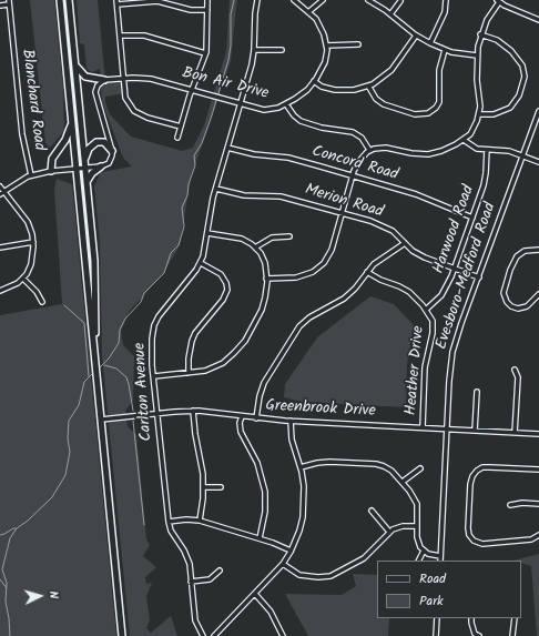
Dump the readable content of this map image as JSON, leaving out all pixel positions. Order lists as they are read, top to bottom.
{
  "streets": {
    "street": [
      "Bon Air Drive",
      "Blanchard Road",
      "Concord Road",
      "Merion Road",
      "Harwood Road",
      "Evesboro-Medford Road",
      "Heather Drive",
      "Carlton Avenue",
      "Greenbrook Drive"
    ]
  },
  "crossings": [
    ["Bon Air Drive", "Carlton Avenue"],
    ["Concord Road", "Harwood Road"],
    ["Concord Road", "Carlton Avenue"],
    ["Merion Road", "Harwood Road"],
    ["Merion Road", "Evesboro-Medford Road"],
    ["Merion Road", "Carlton Avenue"],
    ["Harwood Road", "Heather Drive"],
    ["Evesboro-Medford Road", "Greenbrook Drive"],
    ["Heather Drive", "Greenbrook Drive"],
    ["Carlton Avenue", "Greenbrook Drive"]
  ],
  "legend": ["Road", "Park"],
  "north": "right"
}
